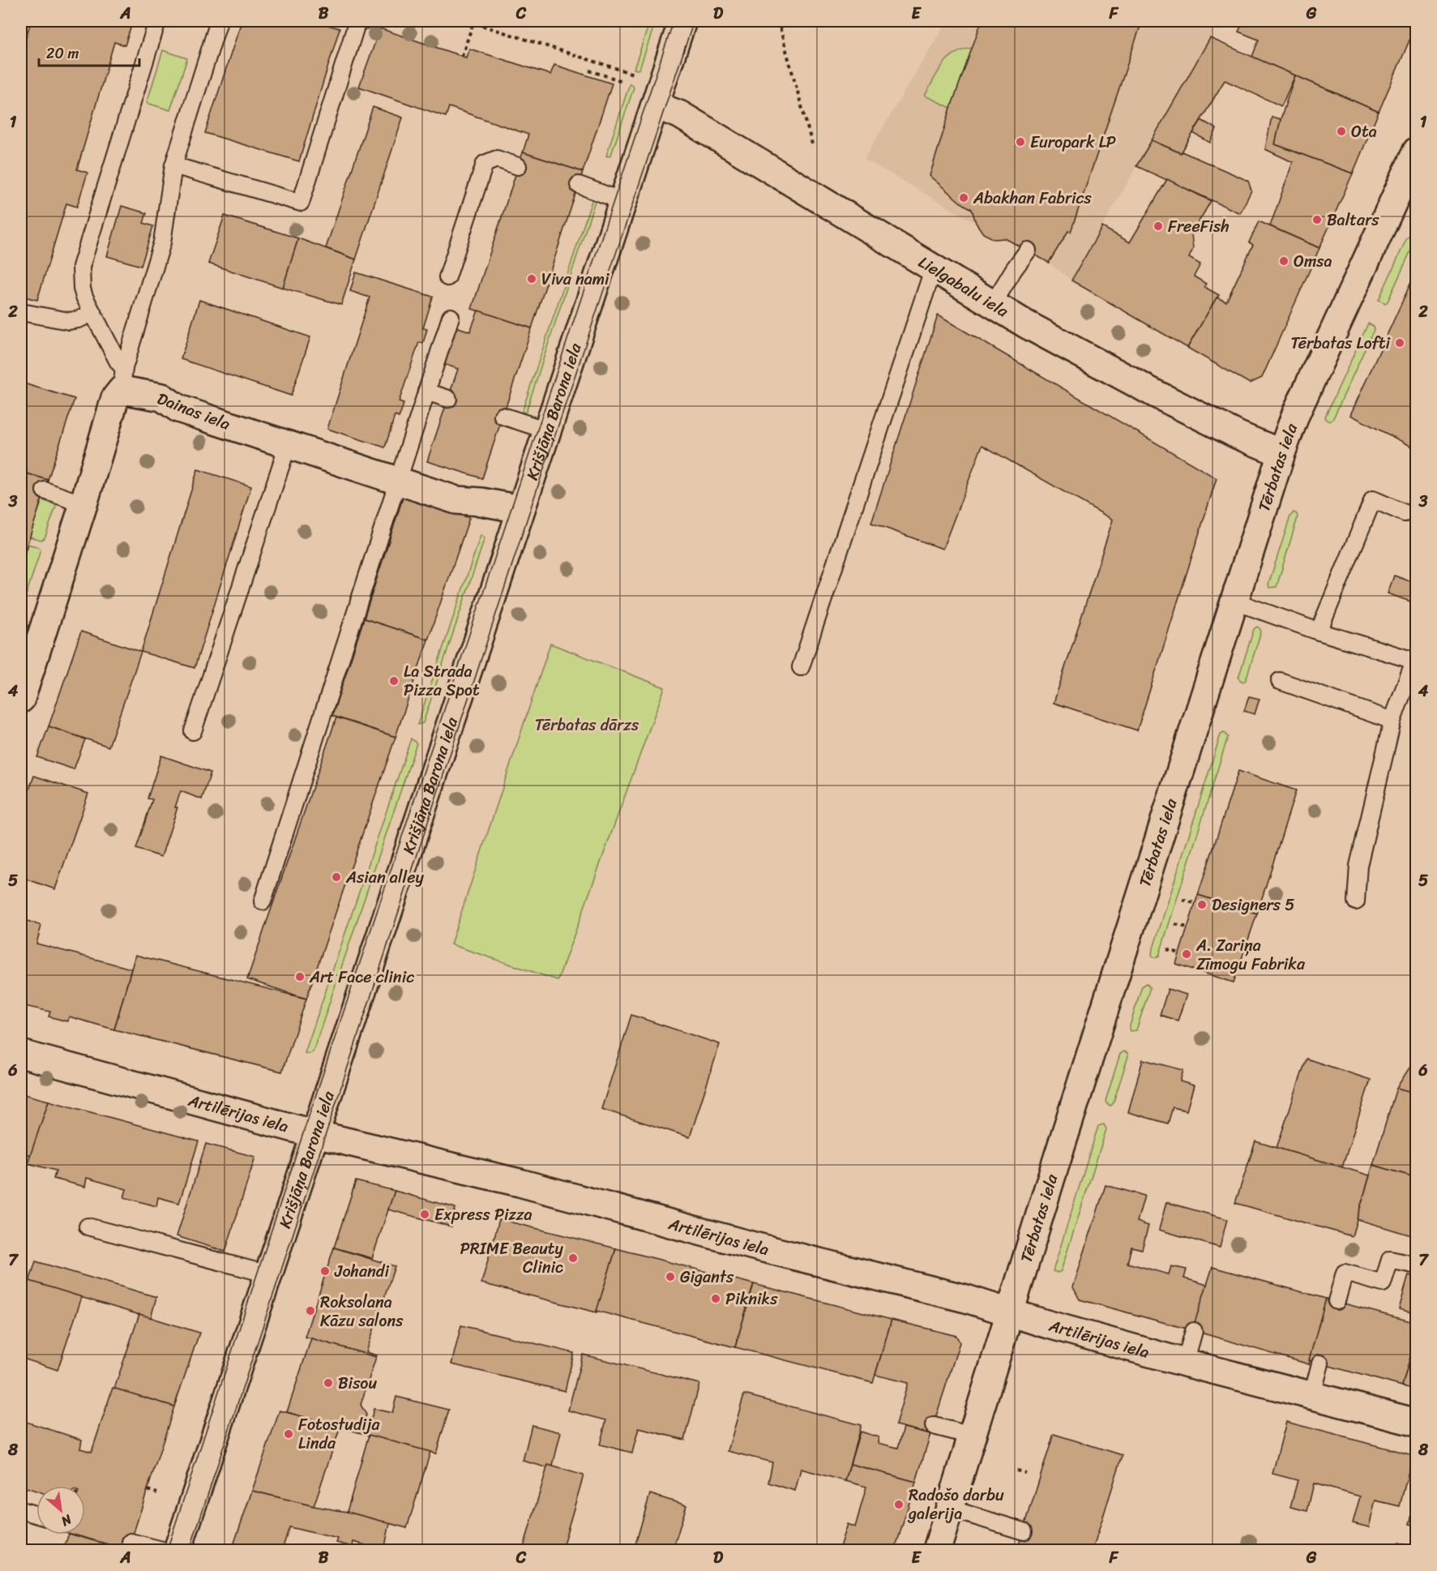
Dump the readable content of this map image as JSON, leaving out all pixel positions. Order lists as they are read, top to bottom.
{
  "streets": {
    "street": [
      "Lielgabalu iela",
      "Dainas iela",
      "Krišjāņa Barona iela",
      "Tērbatas iela",
      "Artilērijas iela"
    ]
  },
  "crossings": [
    ["Lielgabalu iela", "Krišjāņa Barona iela"],
    ["Lielgabalu iela", "Tērbatas iela"],
    ["Dainas iela", "Krišjāņa Barona iela"],
    ["Krišjāņa Barona iela", "Artilērijas iela"],
    ["Tērbatas iela", "Artilērijas iela"]
  ],
  "parks": ["Tērbatas dārzs"],
  "places": [
    "Ota",
    "Europark LP",
    "Abakhan Fabrics",
    "Baltars",
    "FreeFish",
    "Omsa",
    "Viva nami",
    "Tērbatas Lofti",
    "La Strada Pizza Spot",
    "Asian alley",
    "Designers 5",
    "A. Zariņa Zīmogu Fabrika",
    "Art Face clinic",
    "Express Pizza",
    "PRIME Beauty Clinic",
    "Johandi",
    "Gigants",
    "Pikniks",
    "Roksolana Kāzu salons",
    "Bisou",
    "Fotostudija Linda",
    "Radošo darbu galerija"
  ],
  "scale_bar": "20 m",
  "north": "bottom right",
  "grid": {
    "columns": [
      "A",
      "B",
      "C",
      "D",
      "E",
      "F",
      "G"
    ],
    "rows": [
      "1",
      "2",
      "3",
      "4",
      "5",
      "6",
      "7",
      "8"
    ]
  }
}
